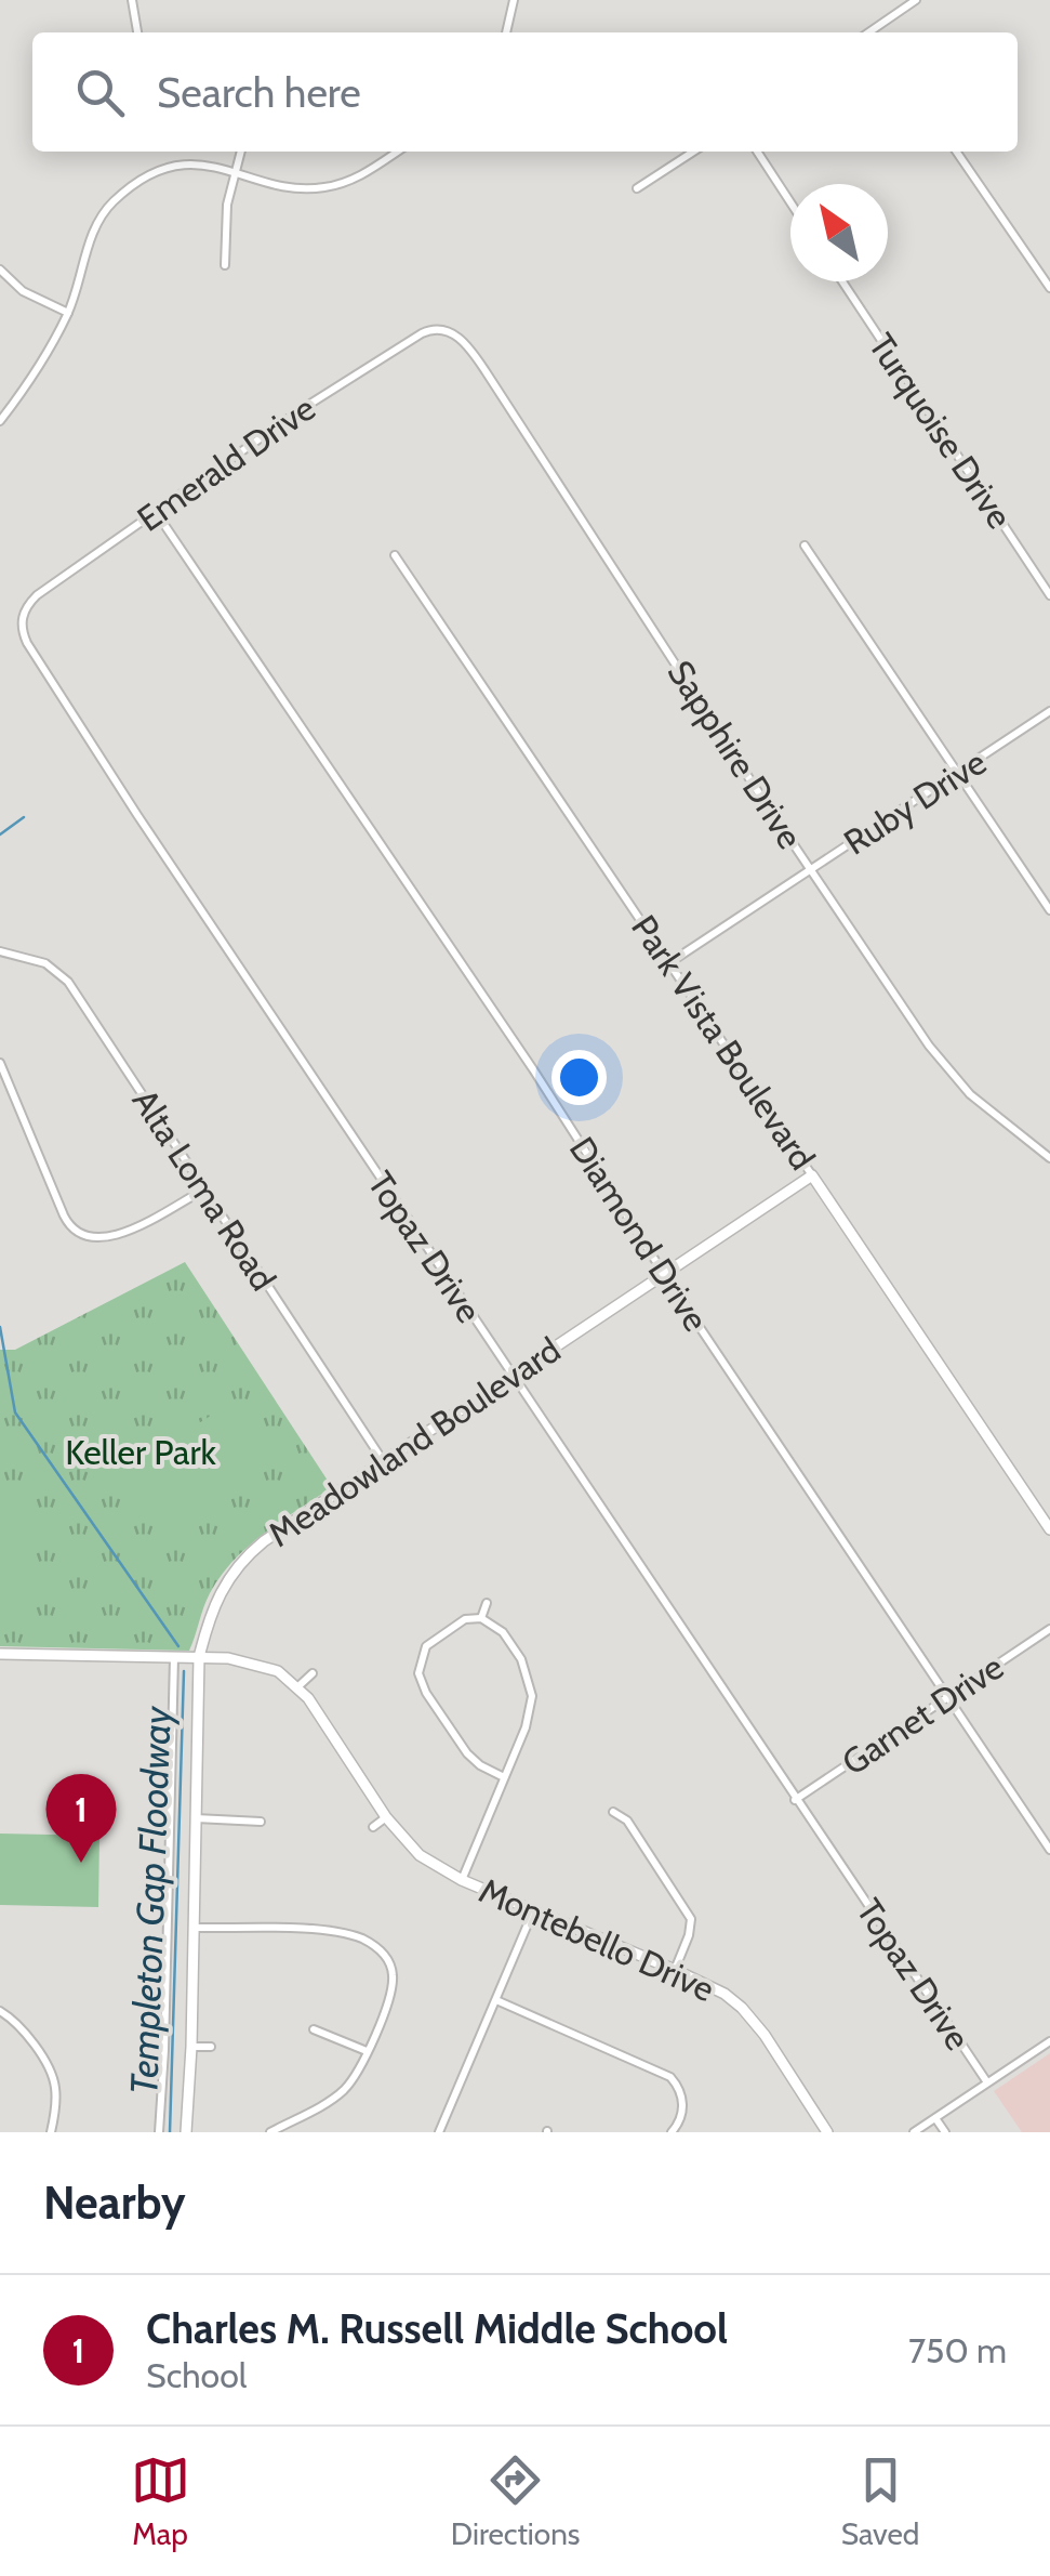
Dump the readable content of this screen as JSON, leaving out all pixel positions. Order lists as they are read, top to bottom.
{
  "streets": {
    "street": [
      "Turquoise Drive",
      "Emerald Drive",
      "Sapphire Drive",
      "Ruby Drive",
      "Park Vista Boulevard",
      "Alta Loma Road",
      "Diamond Drive",
      "Topaz Drive",
      "Meadowland Boulevard",
      "Garnet Drive",
      "Montebello Drive"
    ]
  },
  "crossings": [
    ["Emerald Drive", "Sapphire Drive"],
    ["Emerald Drive", "Diamond Drive"],
    ["Emerald Drive", "Topaz Drive"],
    ["Sapphire Drive", "Ruby Drive"],
    ["Ruby Drive", "Park Vista Boulevard"],
    ["Park Vista Boulevard", "Meadowland Boulevard"],
    ["Alta Loma Road", "Meadowland Boulevard"],
    ["Diamond Drive", "Meadowland Boulevard"],
    ["Diamond Drive", "Garnet Drive"],
    ["Topaz Drive", "Meadowland Boulevard"],
    ["Topaz Drive", "Garnet Drive"],
    ["Meadowland Boulevard", "Montebello Drive"]
  ],
  "water": ["Templeton Gap Floodway"],
  "parks": ["Keller Park"],
  "north": "top left",
  "page": {
    "search": "Search here",
    "pins": "1",
    "heading": "Nearby",
    "list": [
      {
        "mark": "1",
        "name": "Charles M. Russell Middle School",
        "note": "School",
        "value": "750 m"
      }
    ],
    "nav": ["Map", "Directions", "Saved"]
  }
}
